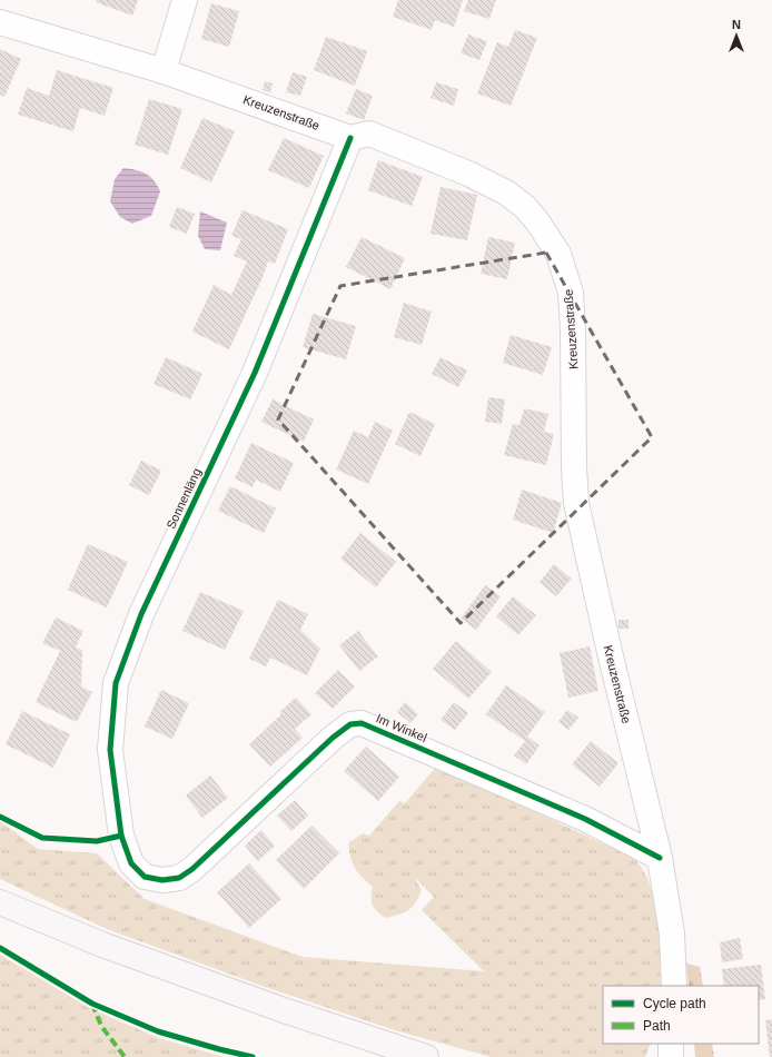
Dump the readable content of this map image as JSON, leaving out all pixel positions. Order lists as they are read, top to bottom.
{
  "streets": {
    "street": ["Kreuzenstraße", "Sonnenläng", "Im Winkel"]
  },
  "crossings": [
    ["Kreuzenstraße", "Sonnenläng"],
    ["Kreuzenstraße", "Im Winkel"],
    ["Sonnenläng", "Im Winkel"]
  ],
  "legend": ["Cycle path", "Path"],
  "north": "top"
}
